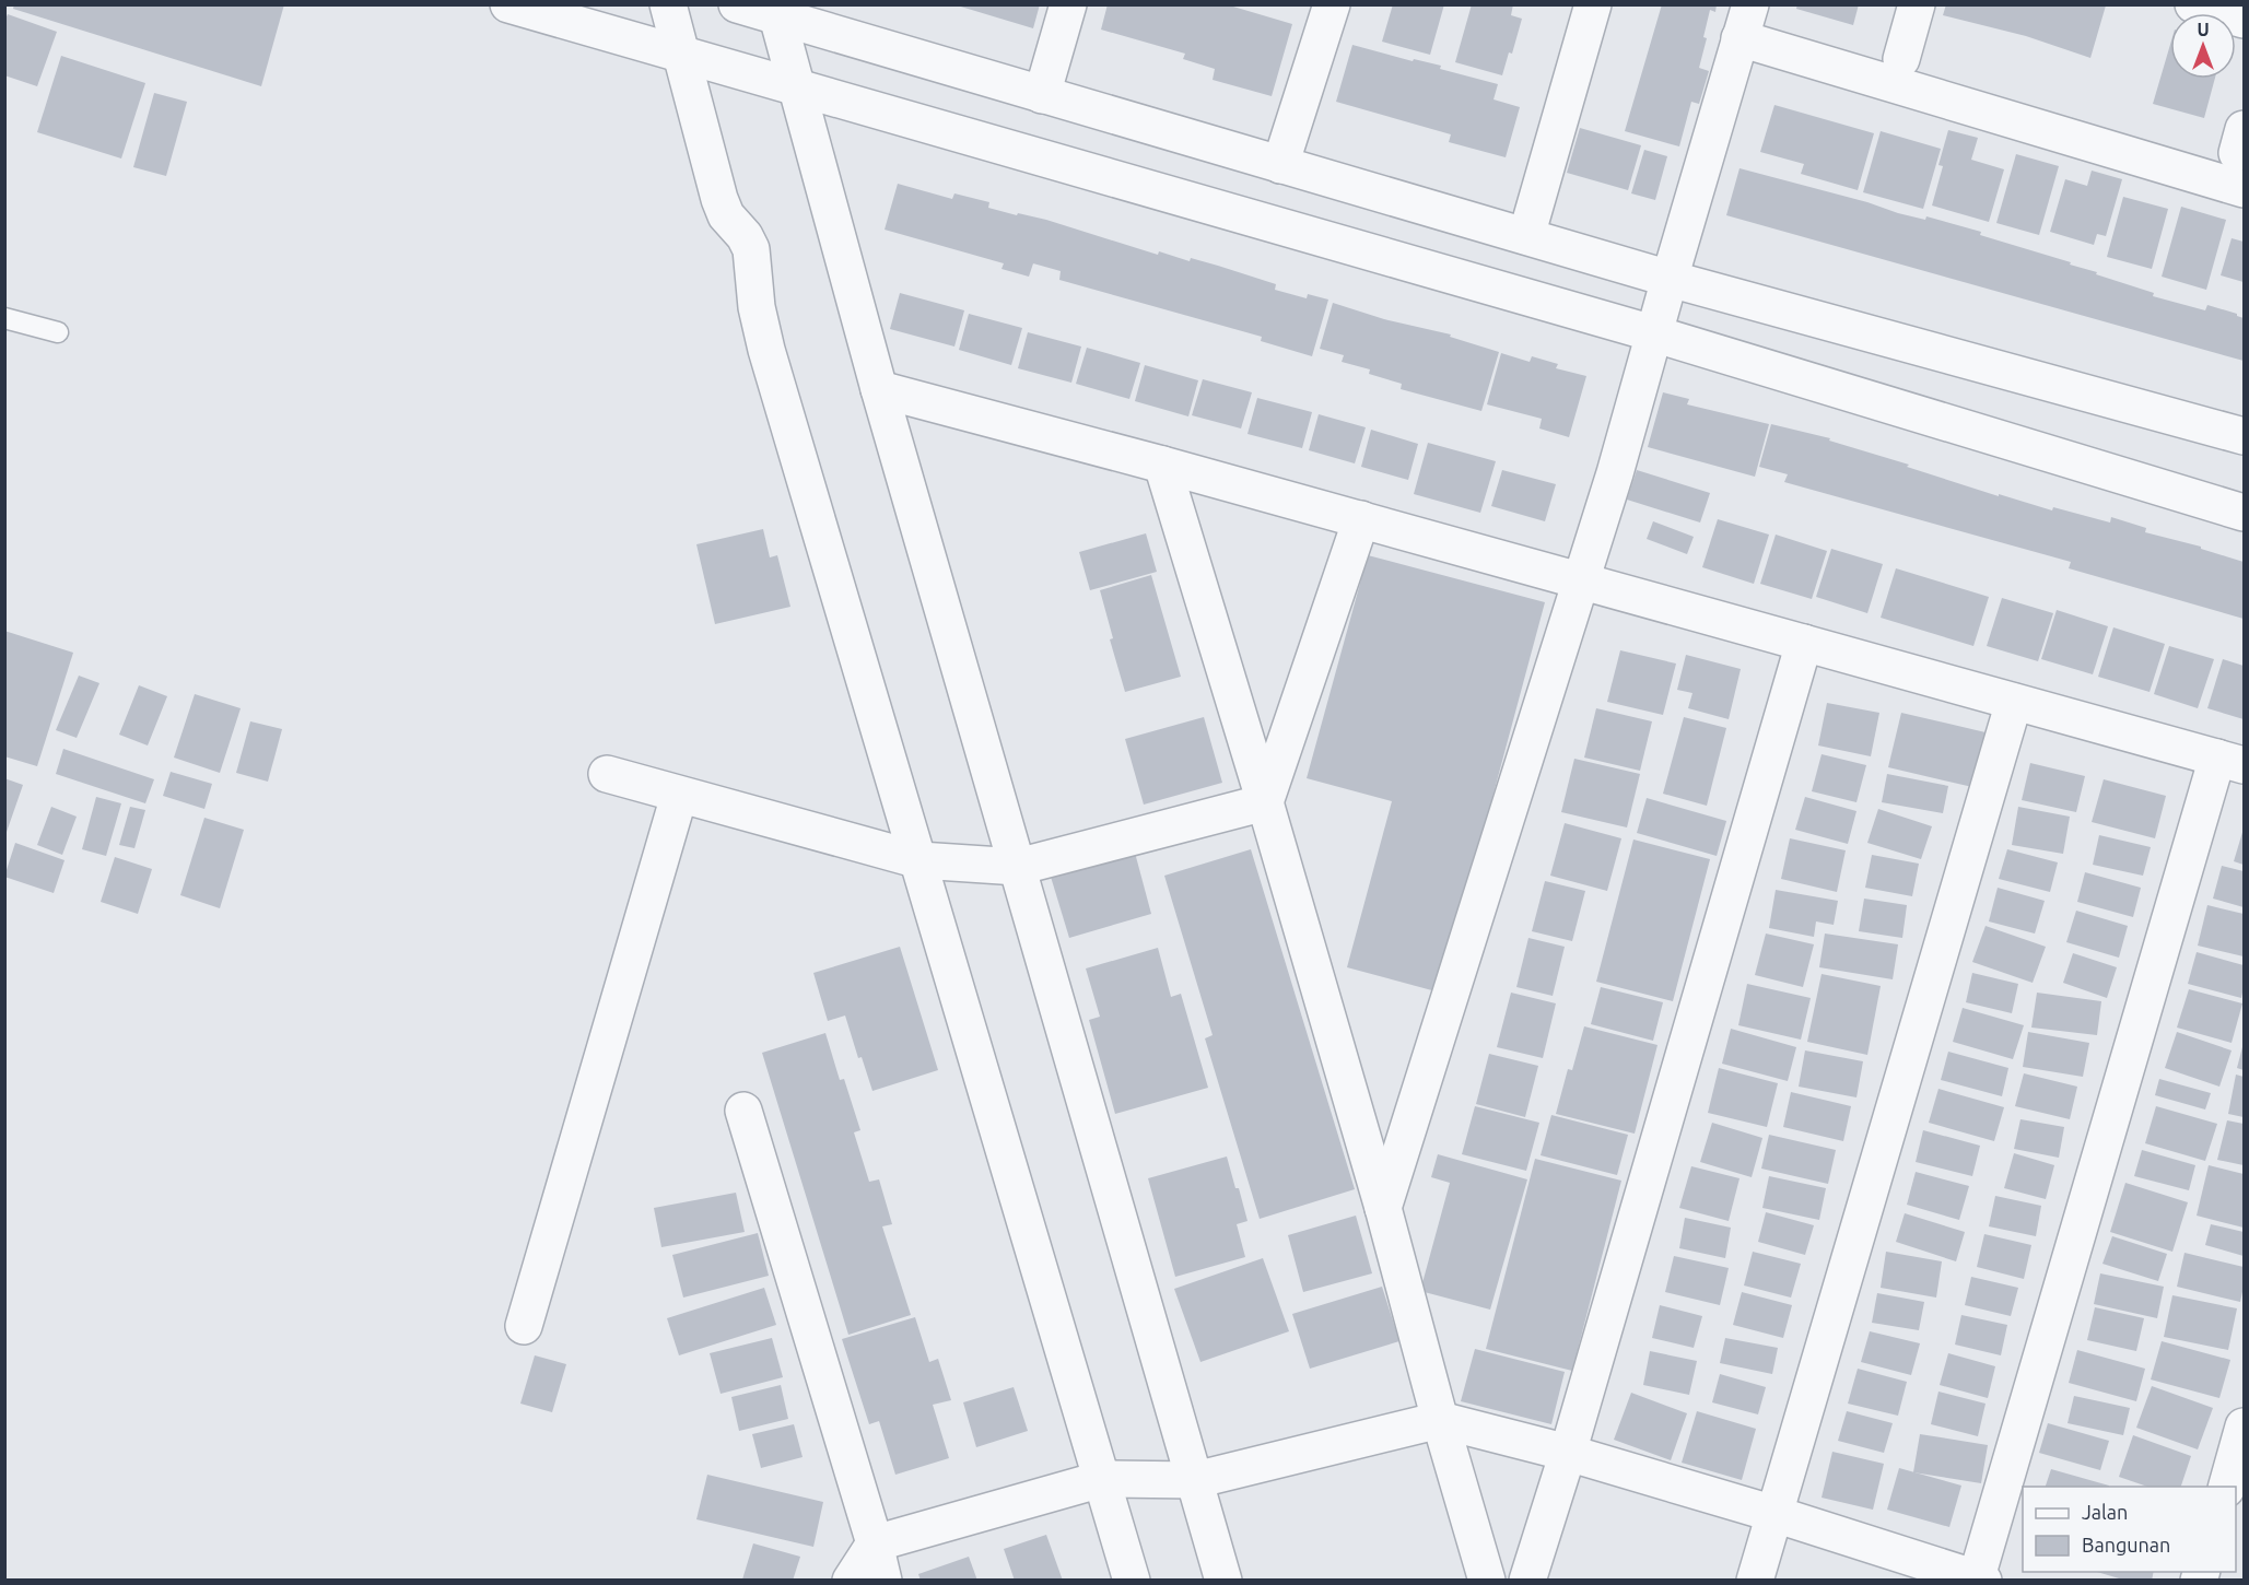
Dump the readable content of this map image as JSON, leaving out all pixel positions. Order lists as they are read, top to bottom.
{
  "legend": ["Jalan", "Bangunan"],
  "north": "top"
}
